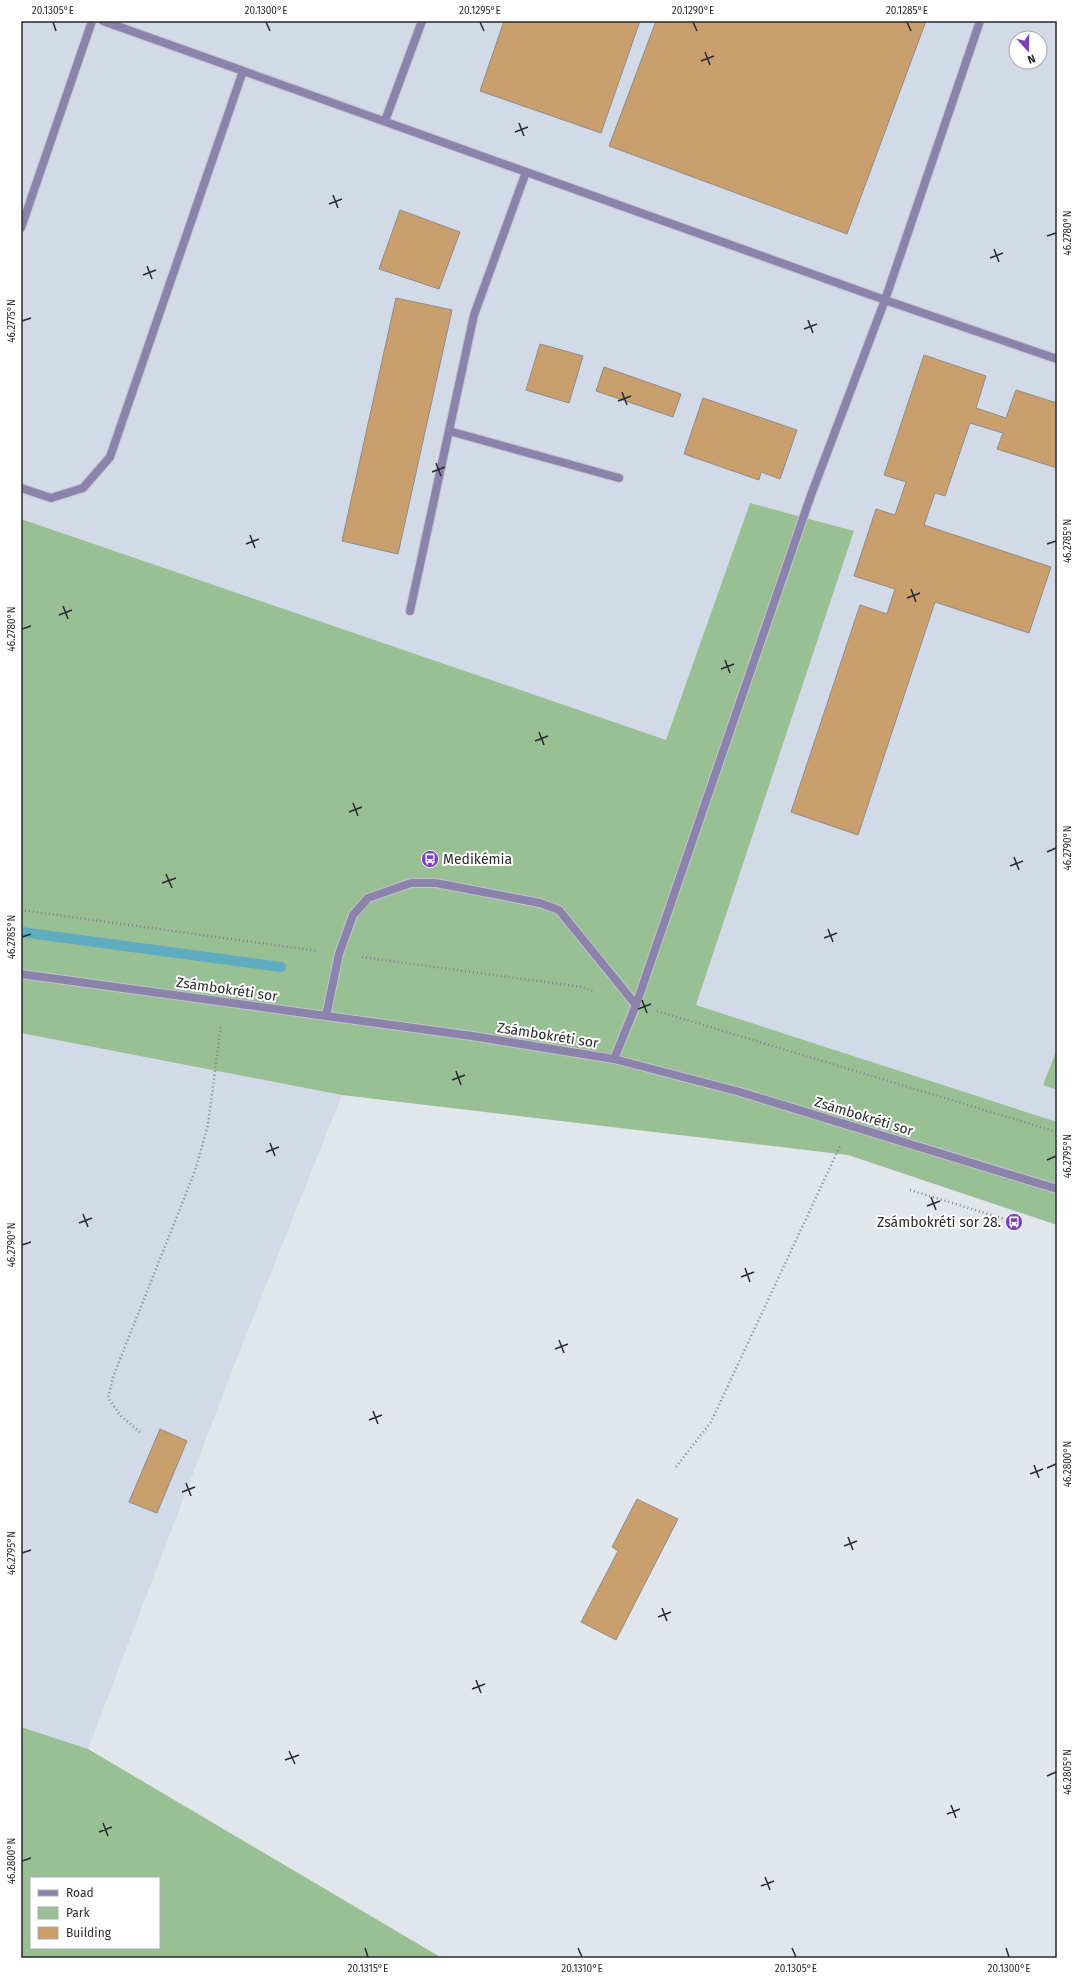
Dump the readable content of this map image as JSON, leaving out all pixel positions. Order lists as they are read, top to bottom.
{
  "streets": {
    "street": ["Zsámbokréti sor"]
  },
  "places": {
    "bus stop": ["Medikémia", "Zsámbokréti sor 28."]
  },
  "legend": ["Road", "Park", "Building"],
  "north": "bottom",
  "coordinates": [
    "20.1305°E",
    "20.1300°E",
    "20.1295°E",
    "20.1290°E",
    "20.1285°E",
    "46.2780°N",
    "46.2775°N",
    "46.2785°N",
    "46.2790°N",
    "46.2795°N",
    "46.2800°N",
    "46.2805°N",
    "20.1315°E",
    "20.1310°E"
  ]
}
